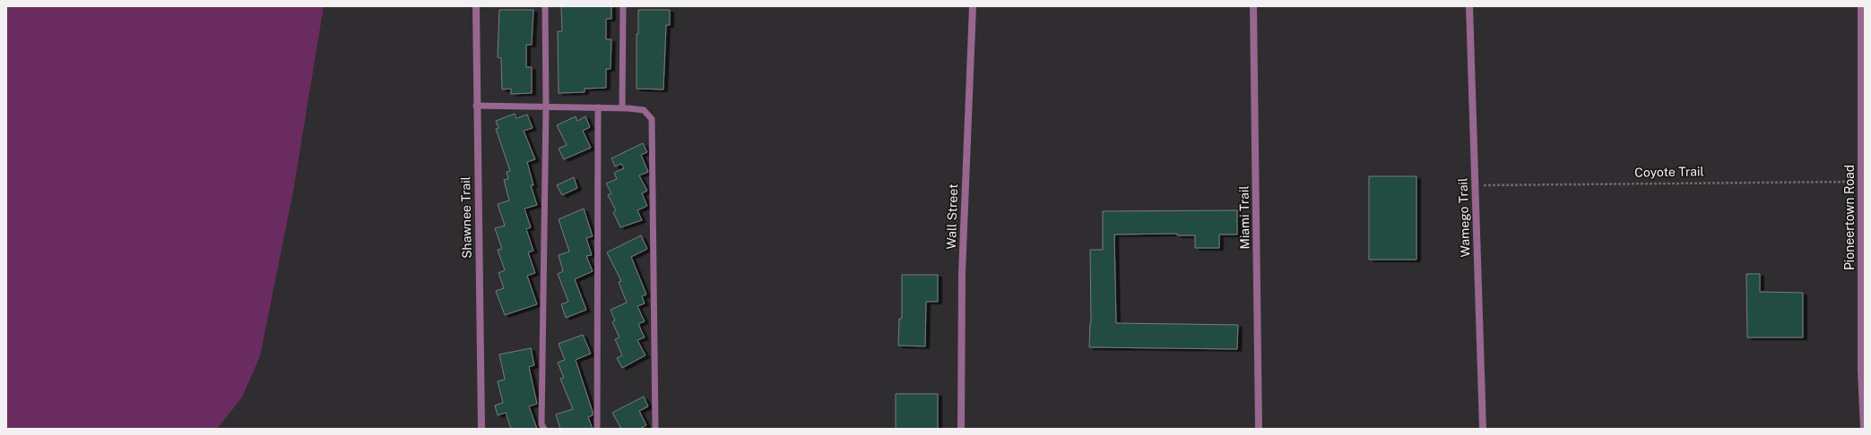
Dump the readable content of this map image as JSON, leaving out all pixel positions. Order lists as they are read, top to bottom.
{
  "streets": {
    "street": [
      "Wall Street",
      "Shawnee Trail",
      "Miami Trail",
      "Wamego Trail",
      "Pioneertown Road"
    ],
    "path": ["Coyote Trail"]
  },
  "crossings": [
    ["Coyote Trail", "Wamego Trail"],
    ["Coyote Trail", "Pioneertown Road"]
  ]
}
